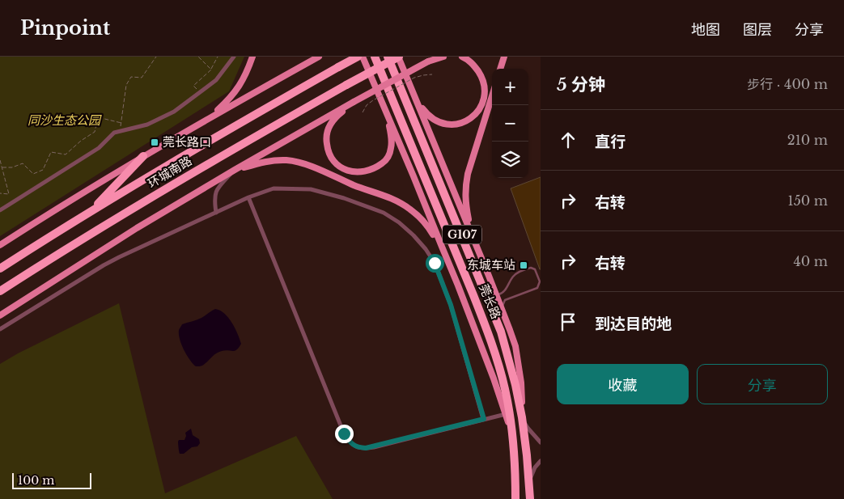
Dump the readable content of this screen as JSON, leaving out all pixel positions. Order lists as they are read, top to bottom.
{
  "streets": {
    "highway": ["环城南路", "G107", "莞长路"]
  },
  "parks": ["同沙生态公园"],
  "places": {
    "transit": ["莞长路口", "东城车站"]
  },
  "scale_bar": "100 m",
  "page": {
    "header": "Pinpoint",
    "nav": ["地图", "图层", "分享"],
    "heading": ["5 分钟", "步行 · 400 m"],
    "map_buttons": ["+", "−"],
    "list": [
      ["直行", "210 m"],
      ["右转", "150 m"],
      ["右转", "40 m"],
      "到达目的地"
    ],
    "buttons": ["收藏", "分享"],
    "scale": "100 m"
  }
}
